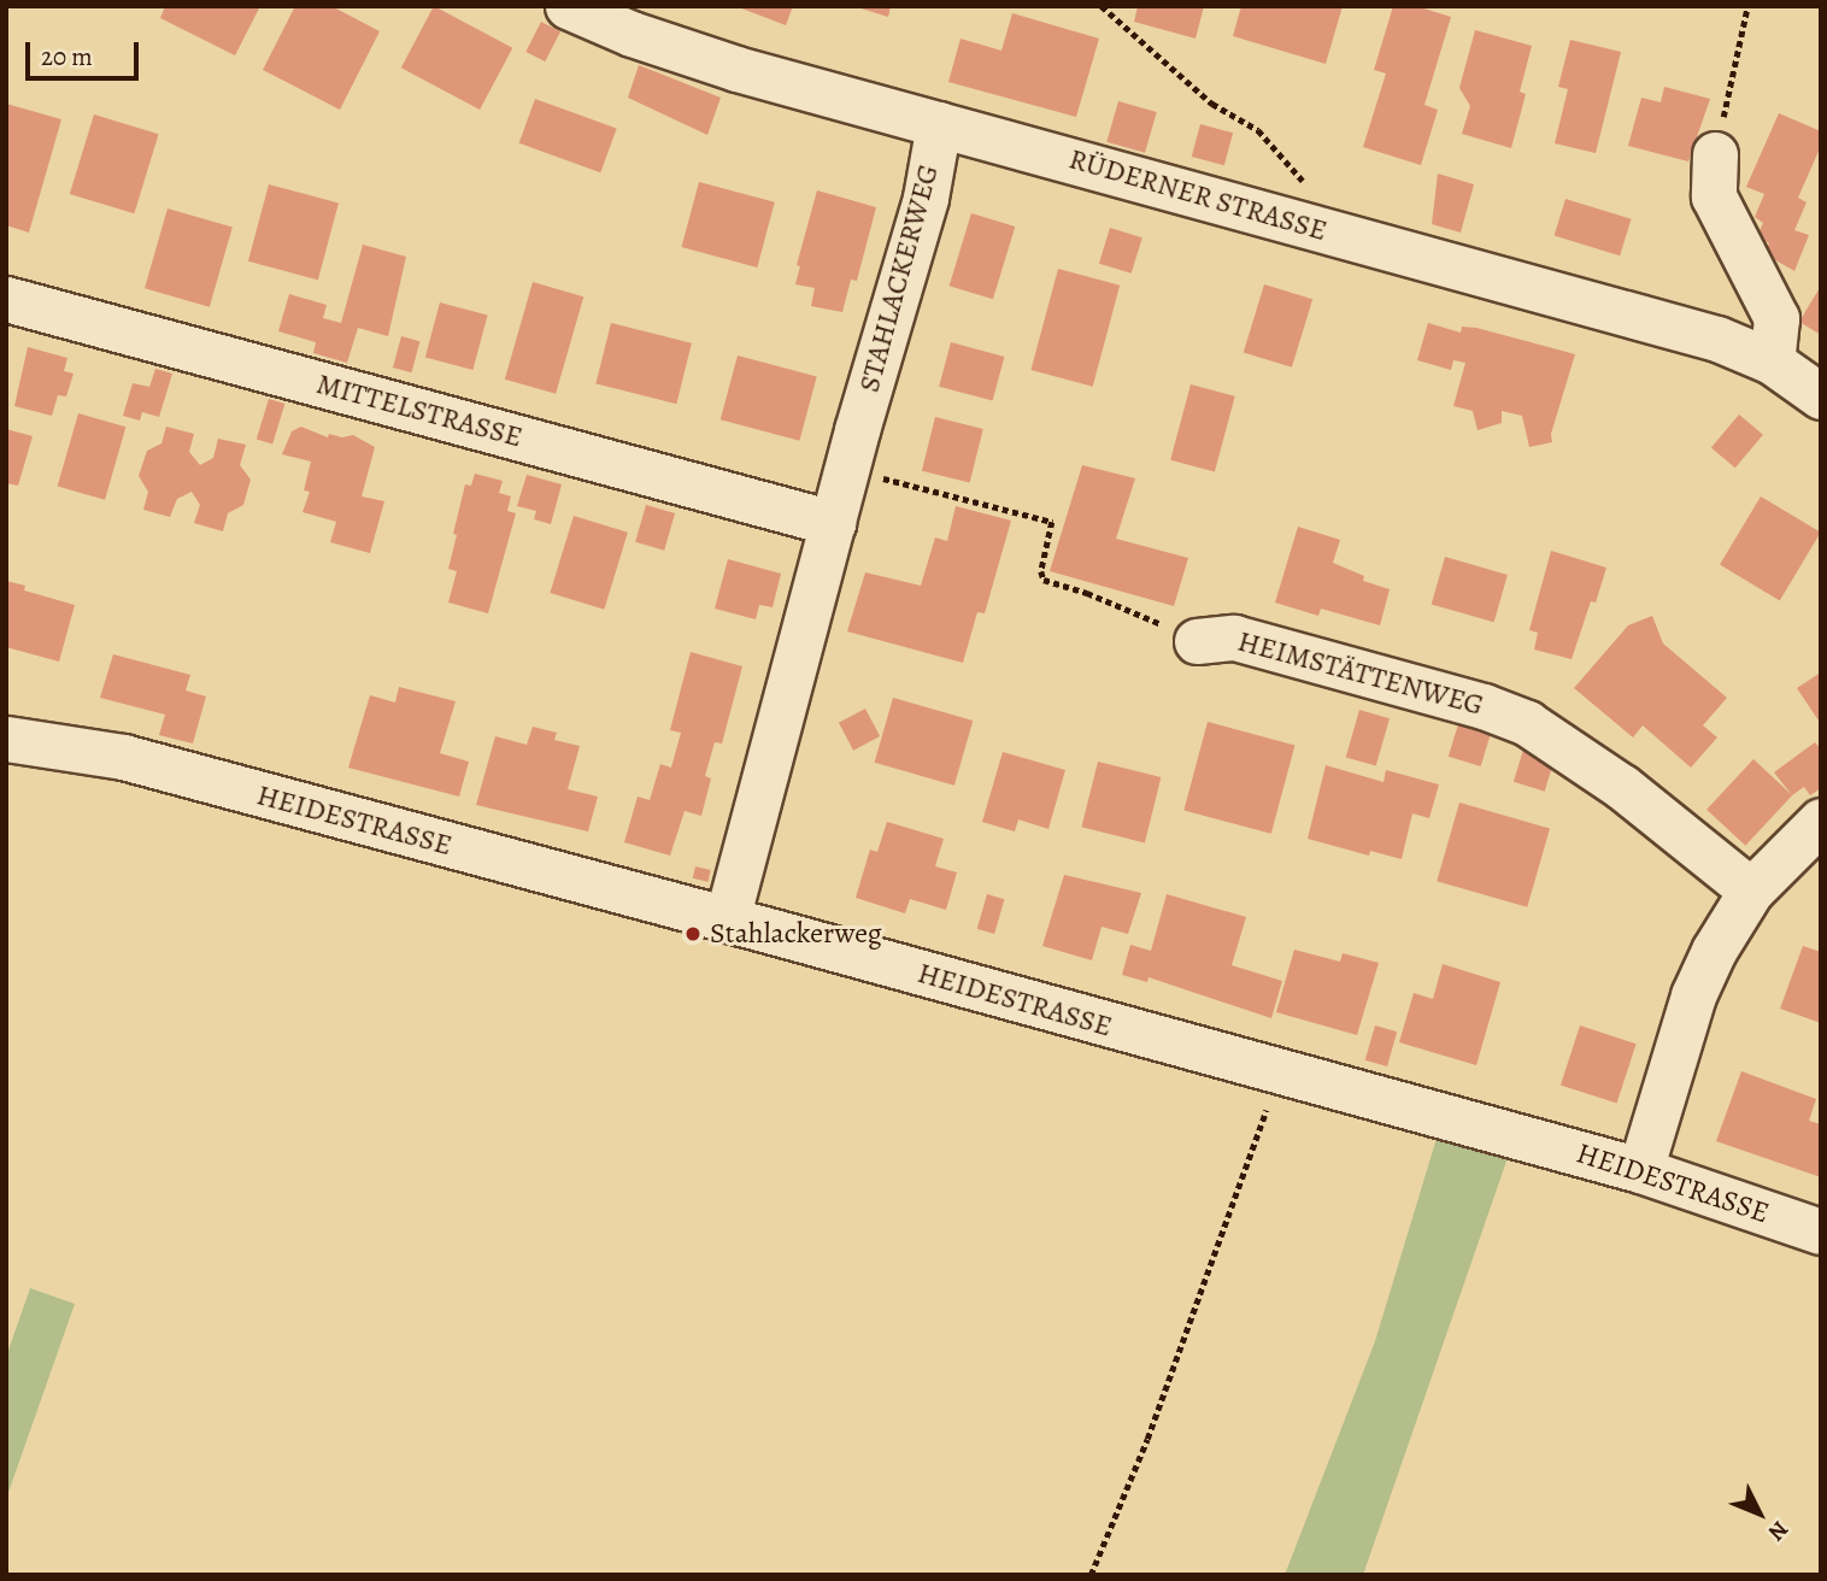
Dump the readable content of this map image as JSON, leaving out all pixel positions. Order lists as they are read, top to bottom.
{
  "streets": {
    "street": [
      "RÜDERNER STRASSE",
      "STAHLACKERWEG",
      "MITTELSTRASSE",
      "HEIMSTÄTTENWEG",
      "HEIDESTRASSE"
    ]
  },
  "crossings": [
    ["RÜDERNER STRASSE", "STAHLACKERWEG"],
    ["STAHLACKERWEG", "MITTELSTRASSE"],
    ["STAHLACKERWEG", "HEIMSTÄTTENWEG"],
    ["STAHLACKERWEG", "HEIDESTRASSE"]
  ],
  "places": ["Stahlackerweg"],
  "scale_bar": "20 m",
  "north": "bottom right"
}
